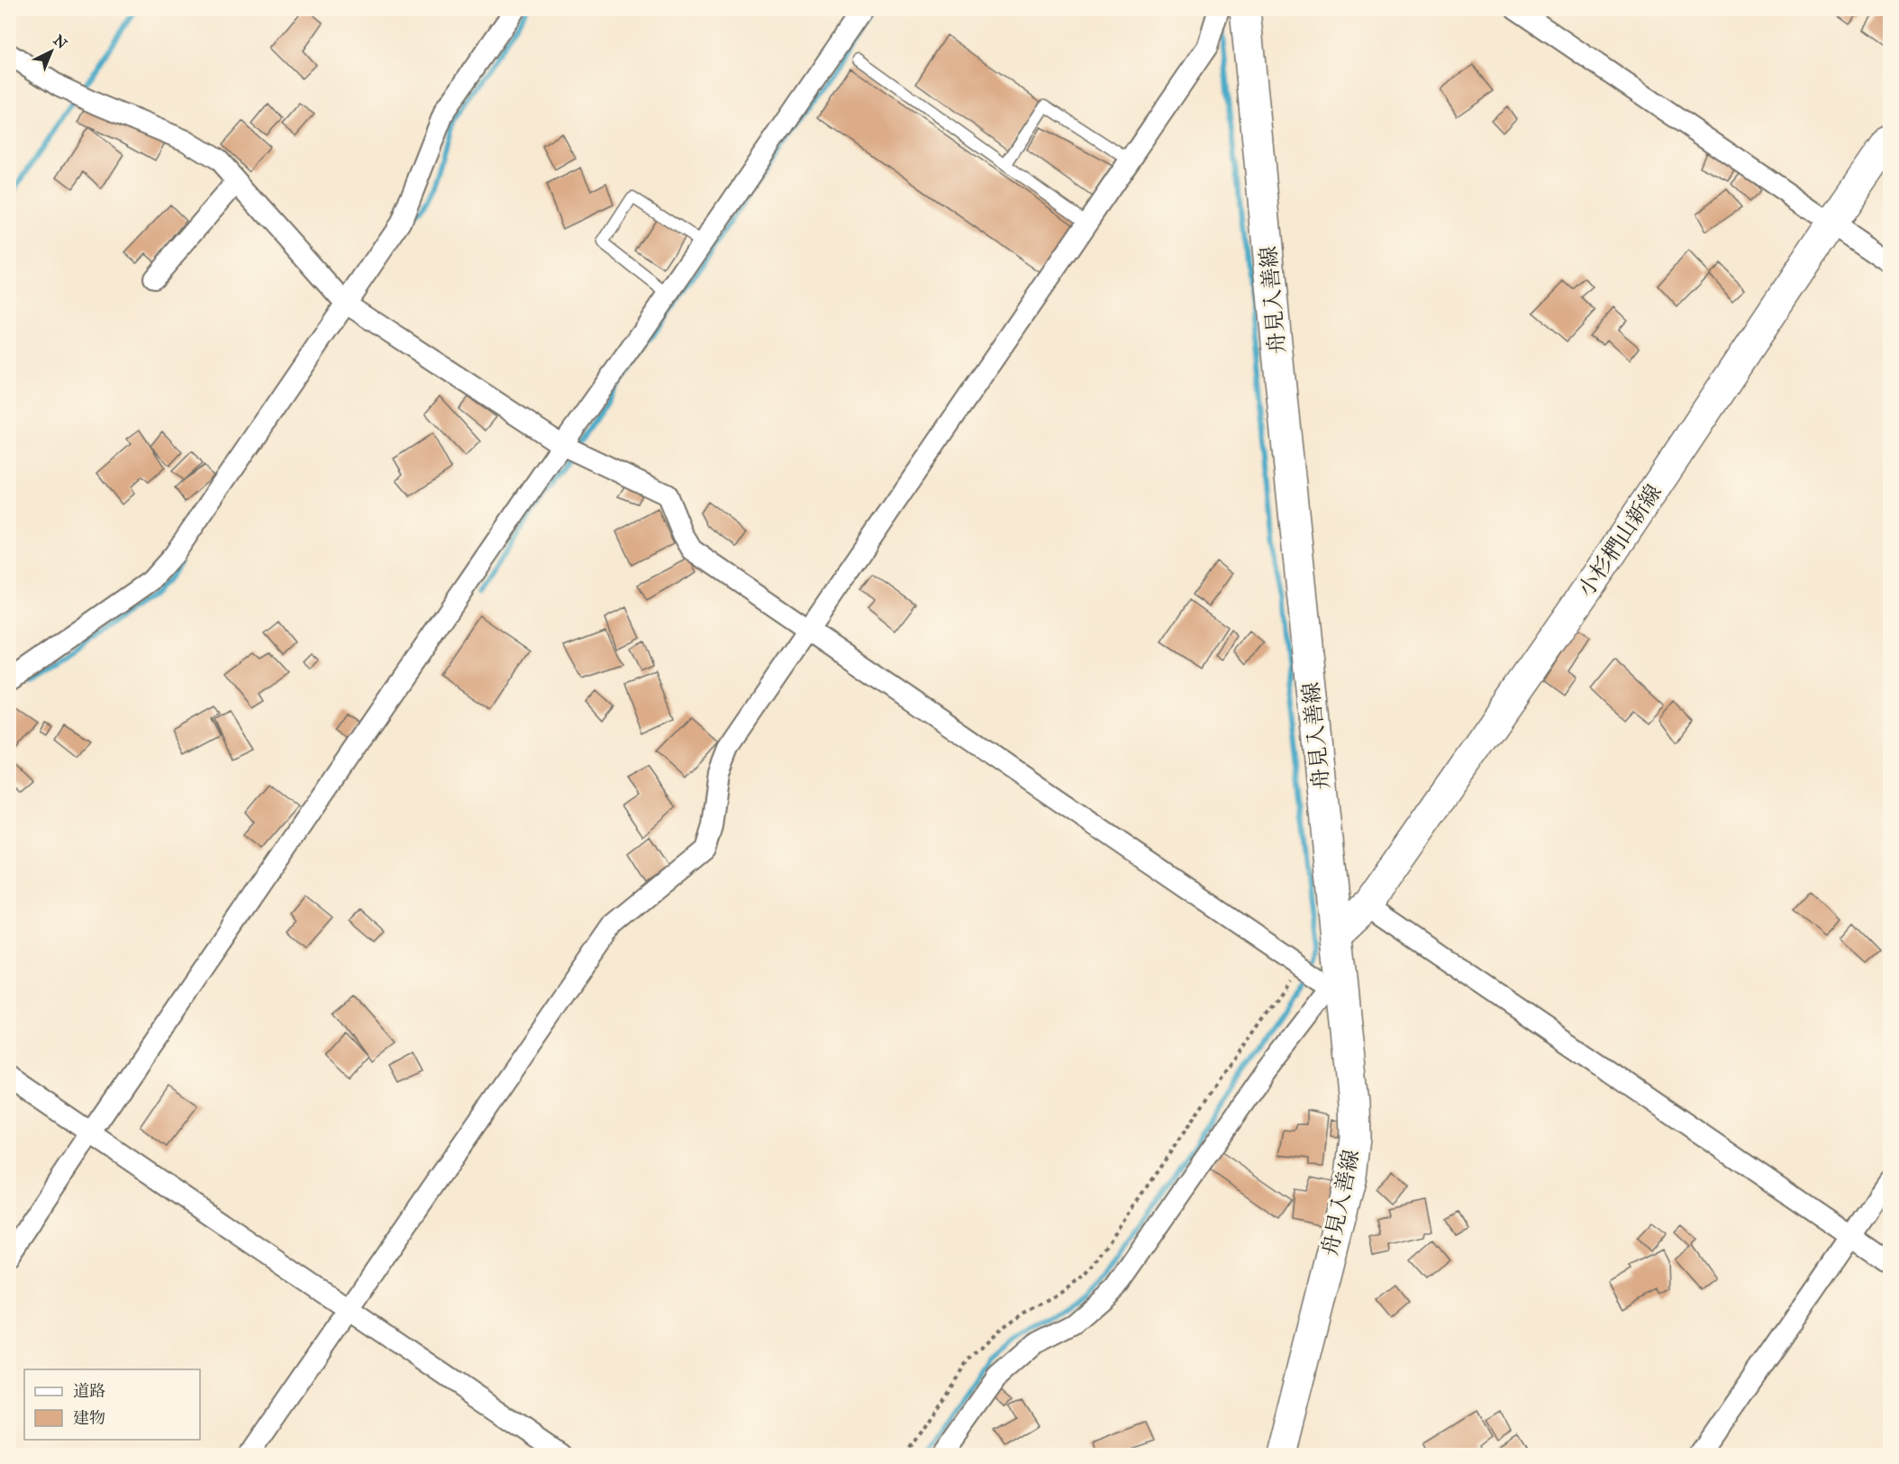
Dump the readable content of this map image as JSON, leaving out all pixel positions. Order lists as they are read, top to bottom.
{
  "streets": {
    "main road": ["舟見入善線", "小杉椚山新線"]
  },
  "crossings": [
    ["舟見入善線", "小杉椚山新線"]
  ],
  "legend": ["道路", "建物"],
  "north": "top right"
}
